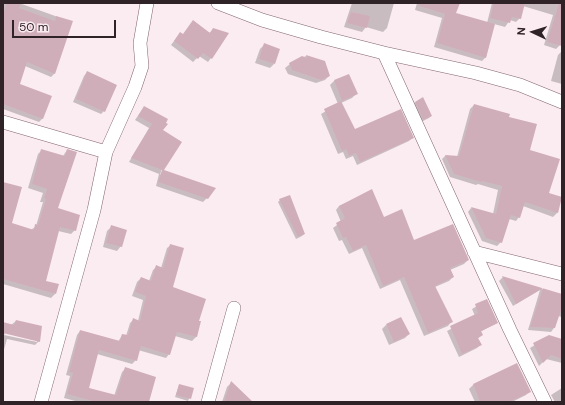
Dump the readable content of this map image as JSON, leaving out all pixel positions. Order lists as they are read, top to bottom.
{
  "scale_bar": "50 m",
  "north": "left"
}
